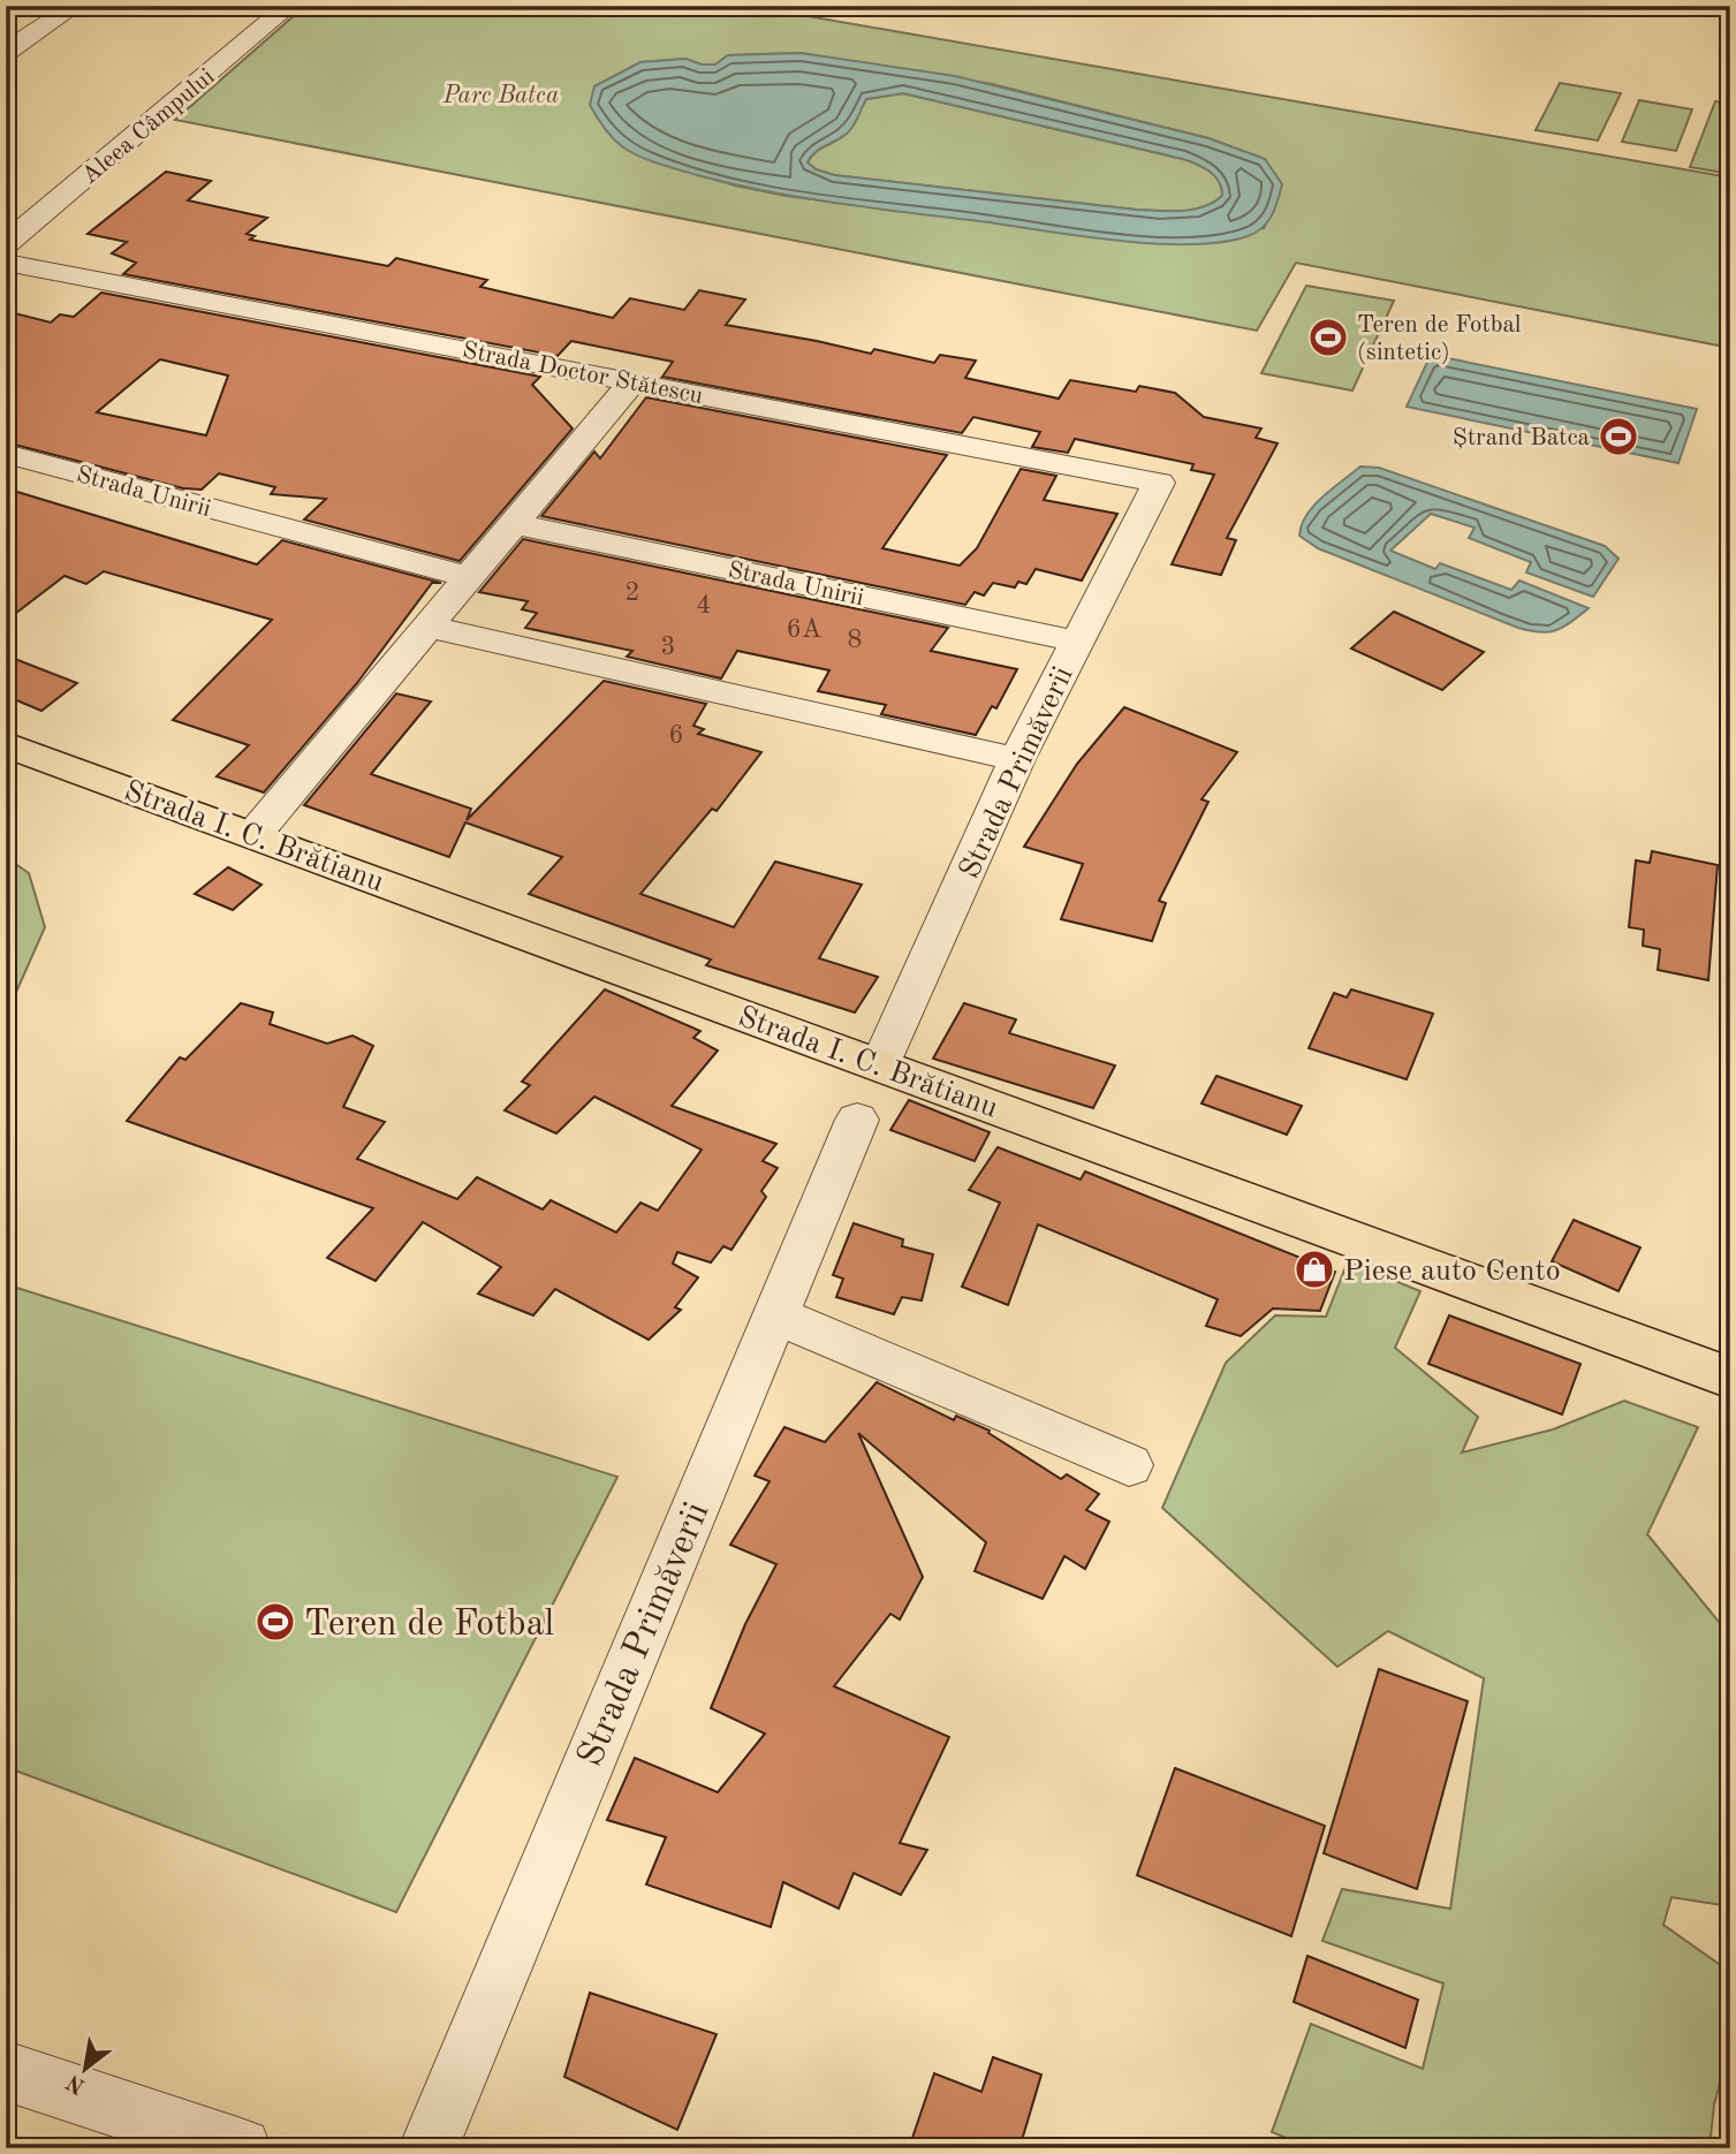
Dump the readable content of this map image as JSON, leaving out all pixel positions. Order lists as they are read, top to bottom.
{
  "streets": {
    "main road": ["Strada I. C. Brătianu"],
    "street": [
      "Aleea Câmpului",
      "Strada Doctor Stătescu",
      "Strada Unirii",
      "Strada Primăverii"
    ]
  },
  "crossings": [
    ["Strada Doctor Stătescu", "Strada Primăverii"],
    ["Strada Unirii", "Strada Primăverii"],
    ["Strada Primăverii", "Strada I. C. Brătianu"]
  ],
  "parks": ["Parc Batca"],
  "places": {
    "sports": ["Teren de Fotbal (sintetic)", "Ștrand Batca", "Teren de Fotbal"],
    "shop": ["Piese auto Cento"]
  },
  "house_numbers": [
    "2",
    "4",
    "6A",
    "8",
    "3",
    "6"
  ],
  "north": "bottom left"
}
